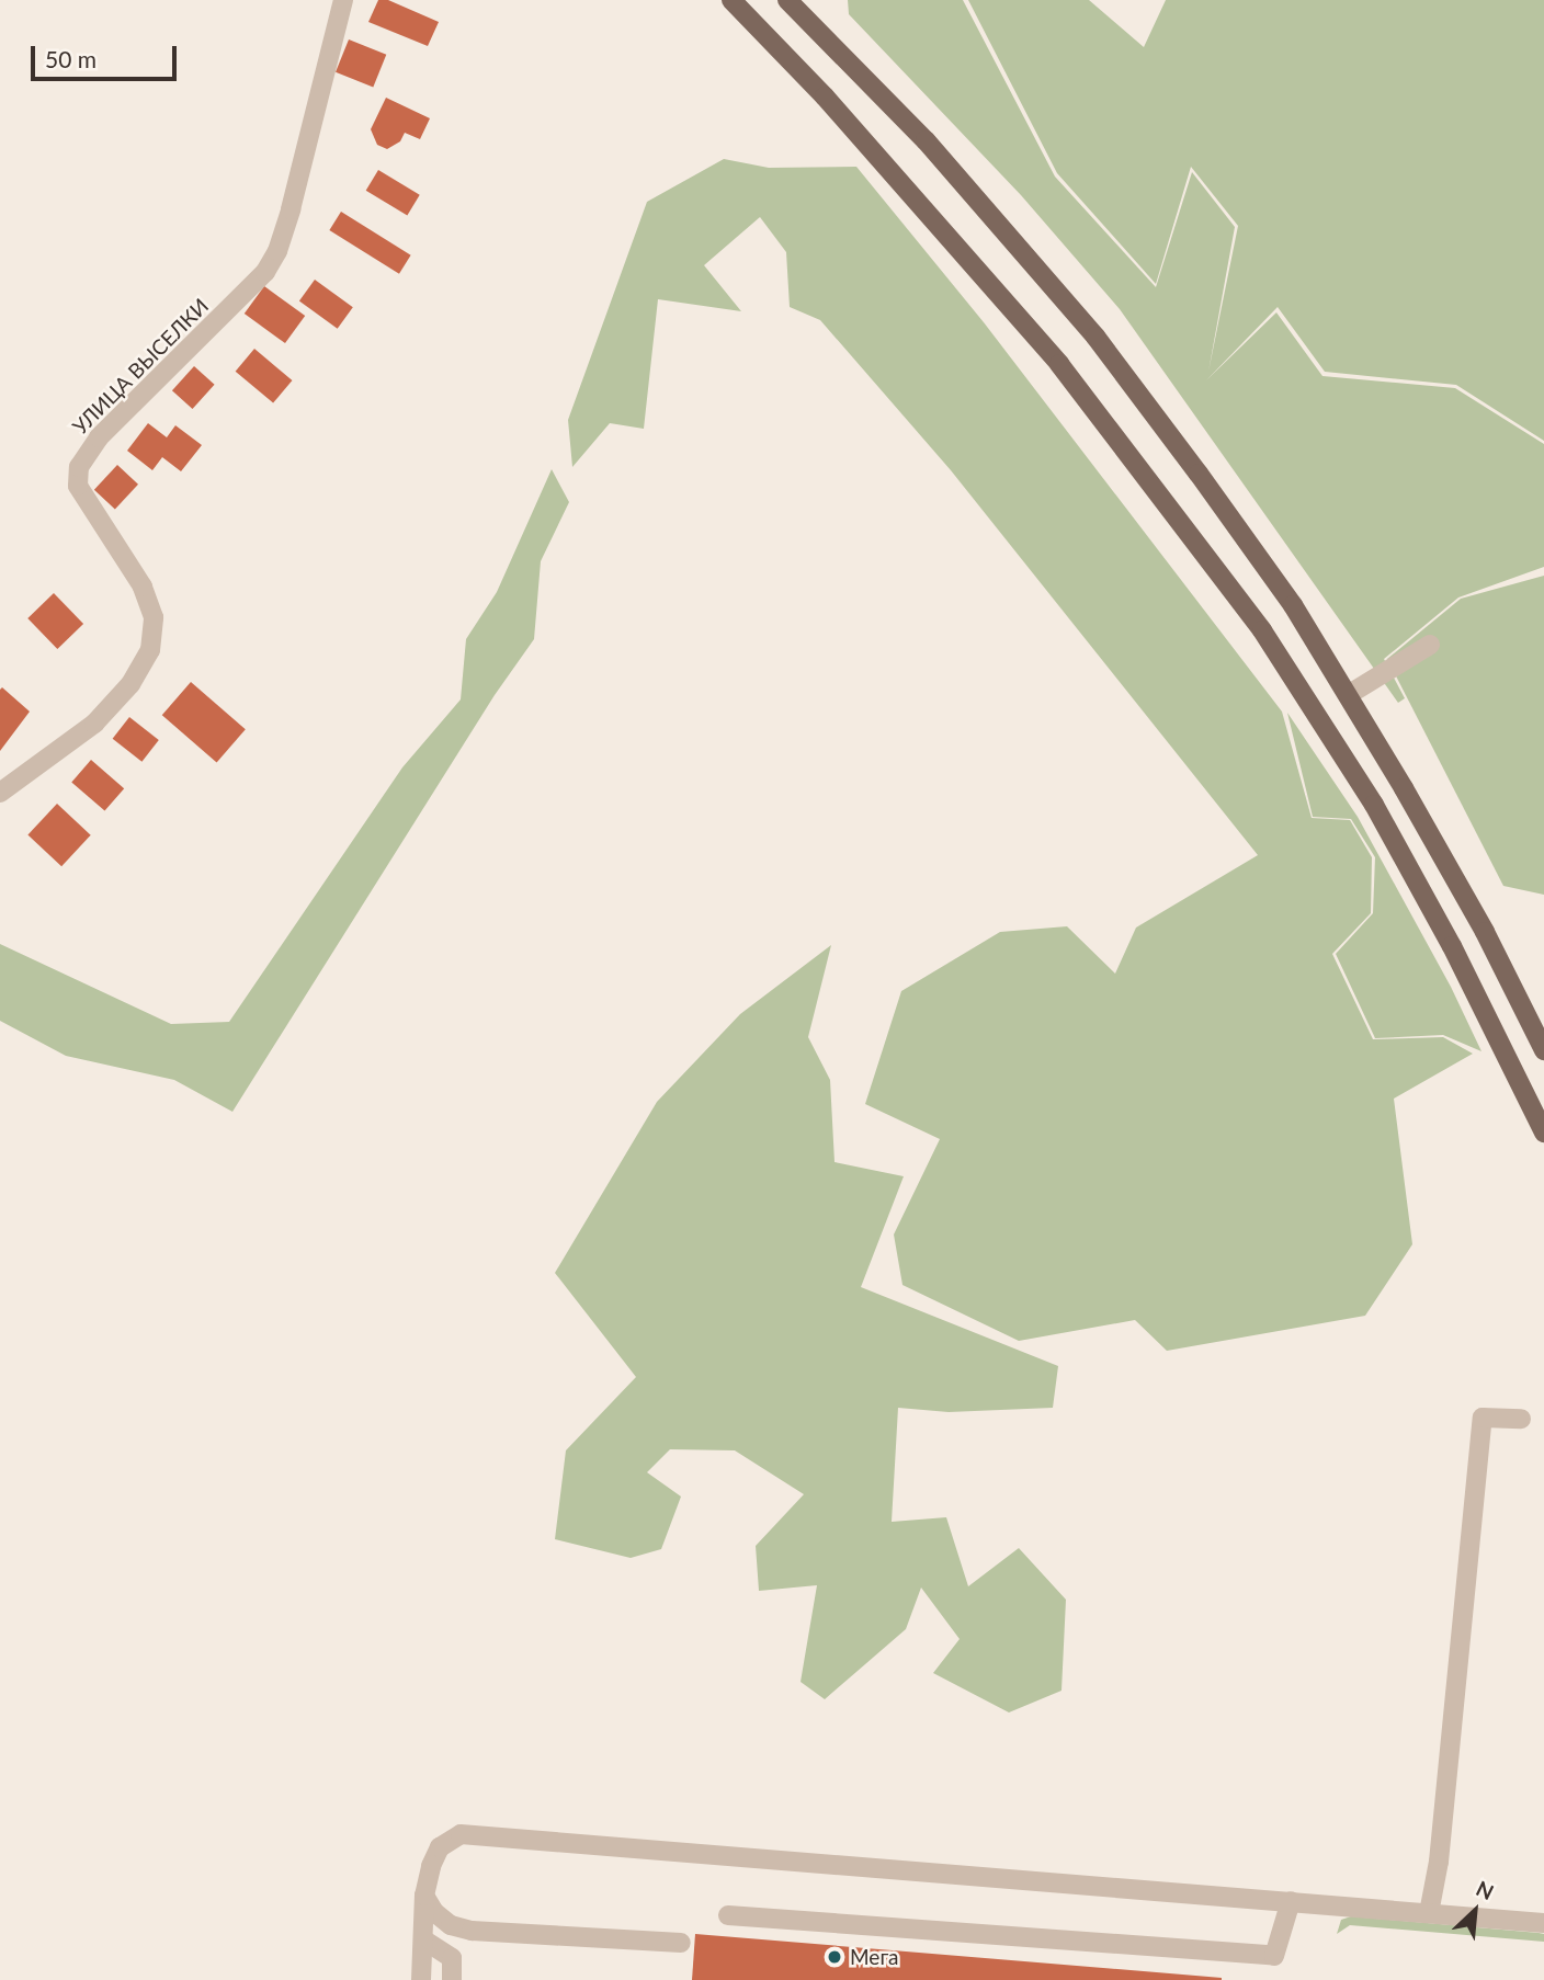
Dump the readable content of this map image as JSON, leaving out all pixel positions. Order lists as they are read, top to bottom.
{
  "streets": {
    "street": ["УЛИЦА ВЫСЕЛКИ"]
  },
  "places": ["Мега"],
  "scale_bar": "50 m",
  "north": "top right"
}
